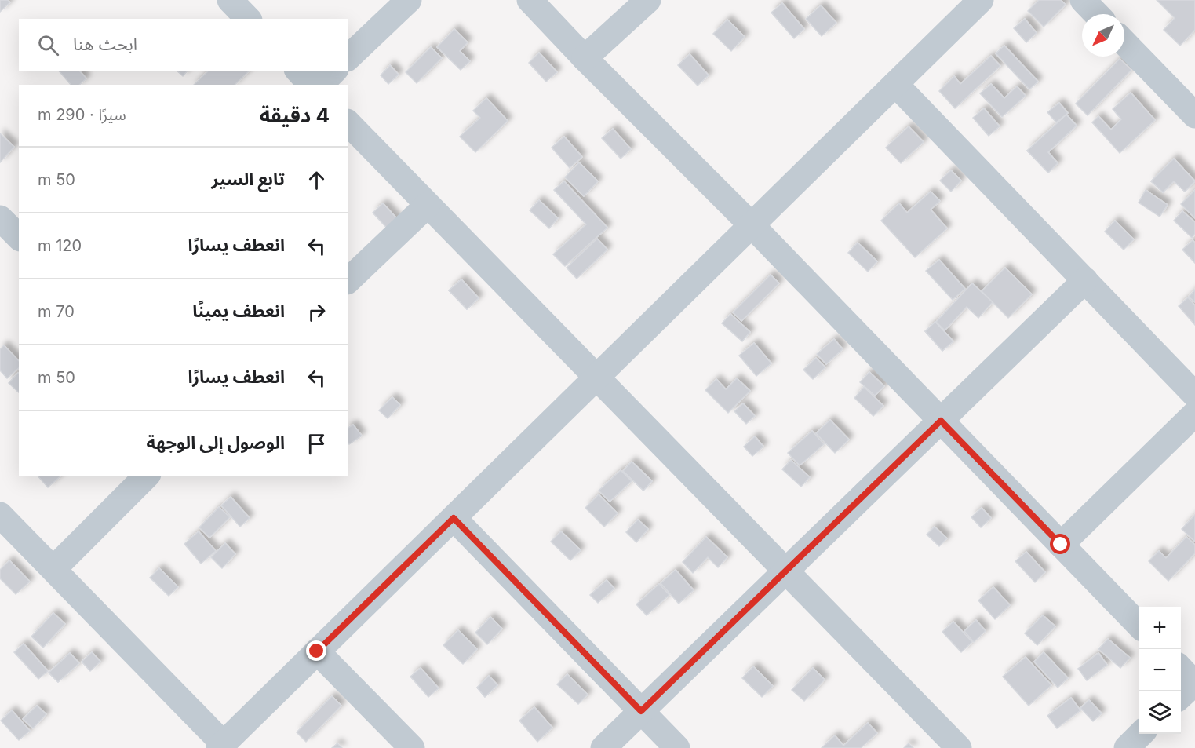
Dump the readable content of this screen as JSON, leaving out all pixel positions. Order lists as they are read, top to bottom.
{
  "north": "bottom left",
  "page": {
    "search": "ابحث هنا",
    "heading": ["4 دقيقة", "سيرًا · 290 m"],
    "list": [
      ["تابع السير", "50 m"],
      ["انعطف يسارًا", "120 m"],
      ["انعطف يمينًا", "70 m"],
      ["انعطف يسارًا", "50 m"],
      "الوصول إلى الوجهة"
    ],
    "map_buttons": ["+", "−"]
  }
}
